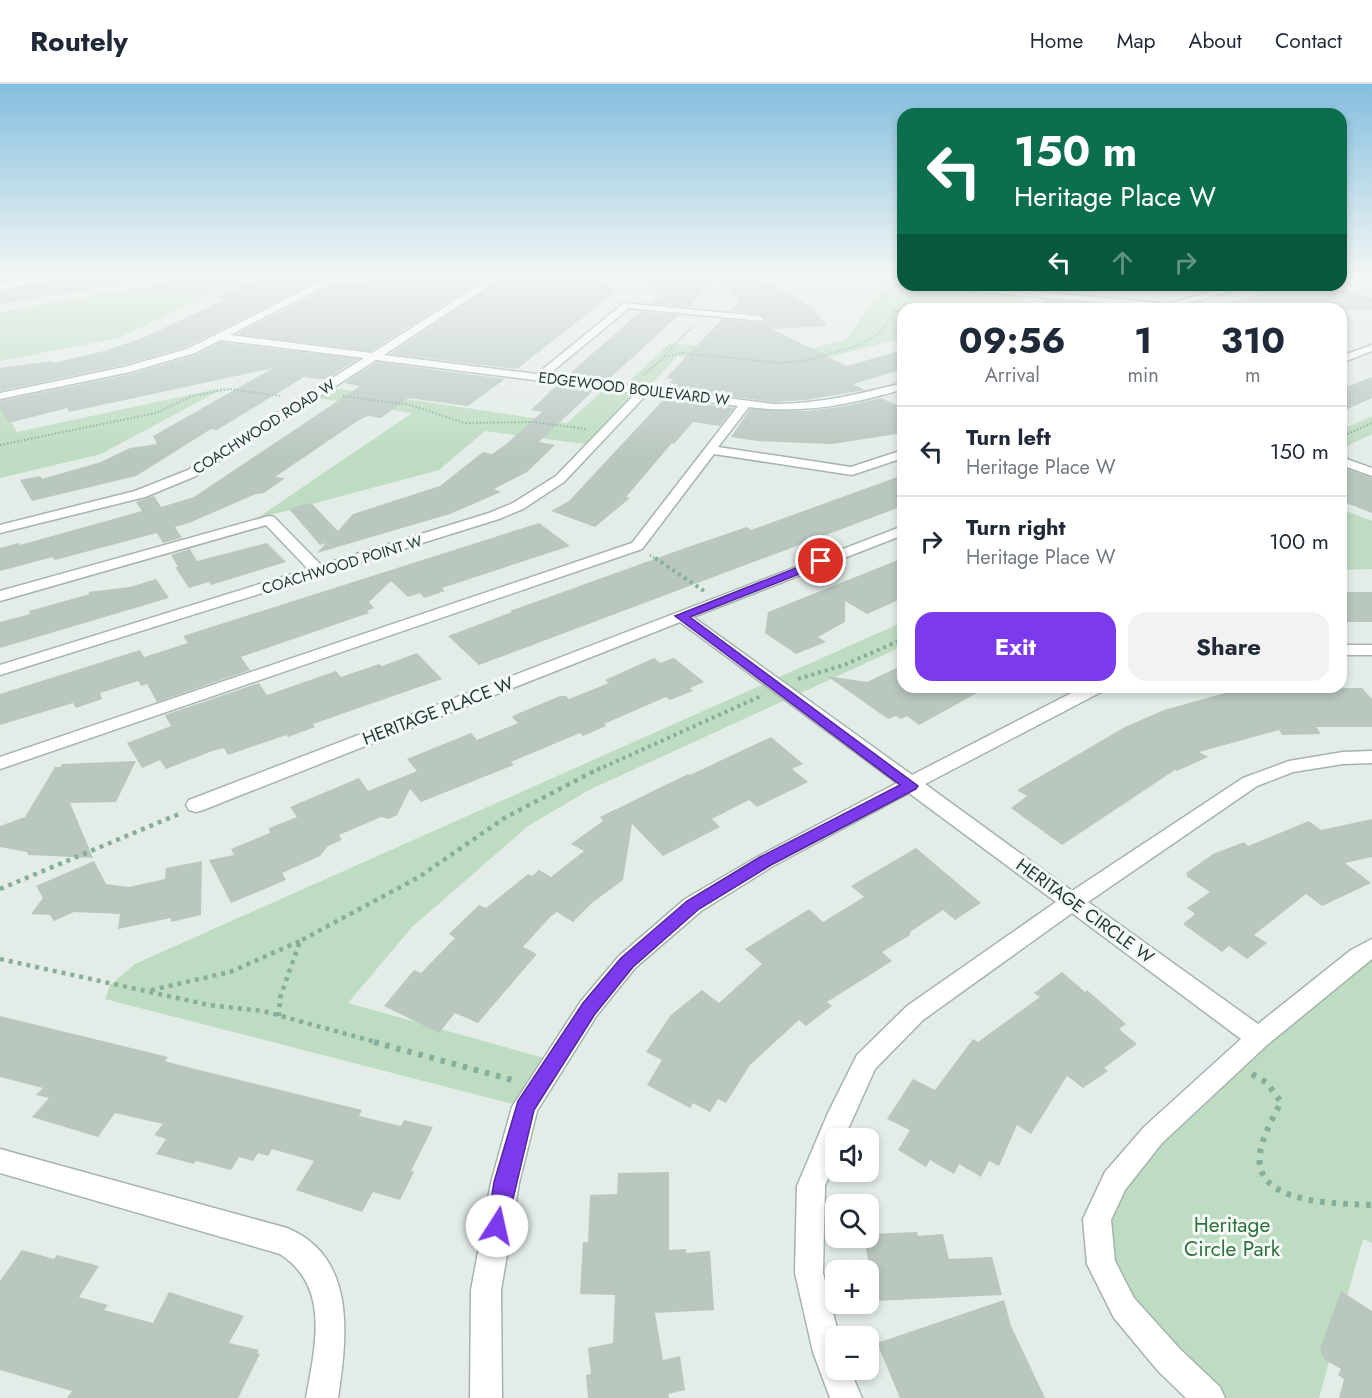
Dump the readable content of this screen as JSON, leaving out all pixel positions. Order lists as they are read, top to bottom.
{
  "streets": {
    "street": [
      "EDGEWOOD BOULEVARD W",
      "COACHWOOD ROAD W",
      "COACHWOOD POINT W",
      "HERITAGE PLACE W",
      "HERITAGE CIRCLE W"
    ]
  },
  "crossings": [
    ["EDGEWOOD BOULEVARD W", "COACHWOOD ROAD W"],
    ["EDGEWOOD BOULEVARD W", "COACHWOOD POINT W"]
  ],
  "parks": ["Heritage Circle Park"],
  "page": {
    "header": "Routely",
    "nav": [
      "Home",
      "Map",
      "About",
      "Contact"
    ],
    "turn": ["150 m", "Heritage Place W"],
    "eta": [
      "09:56",
      "Arrival",
      "1",
      "min",
      "310",
      "m"
    ],
    "list": [
      {
        "name": "Turn left",
        "note": "Heritage Place W",
        "value": "150 m"
      },
      {
        "name": "Turn right",
        "note": "Heritage Place W",
        "value": "100 m"
      }
    ],
    "buttons": ["Exit", "Share"],
    "map_buttons": ["+", "−"]
  }
}
